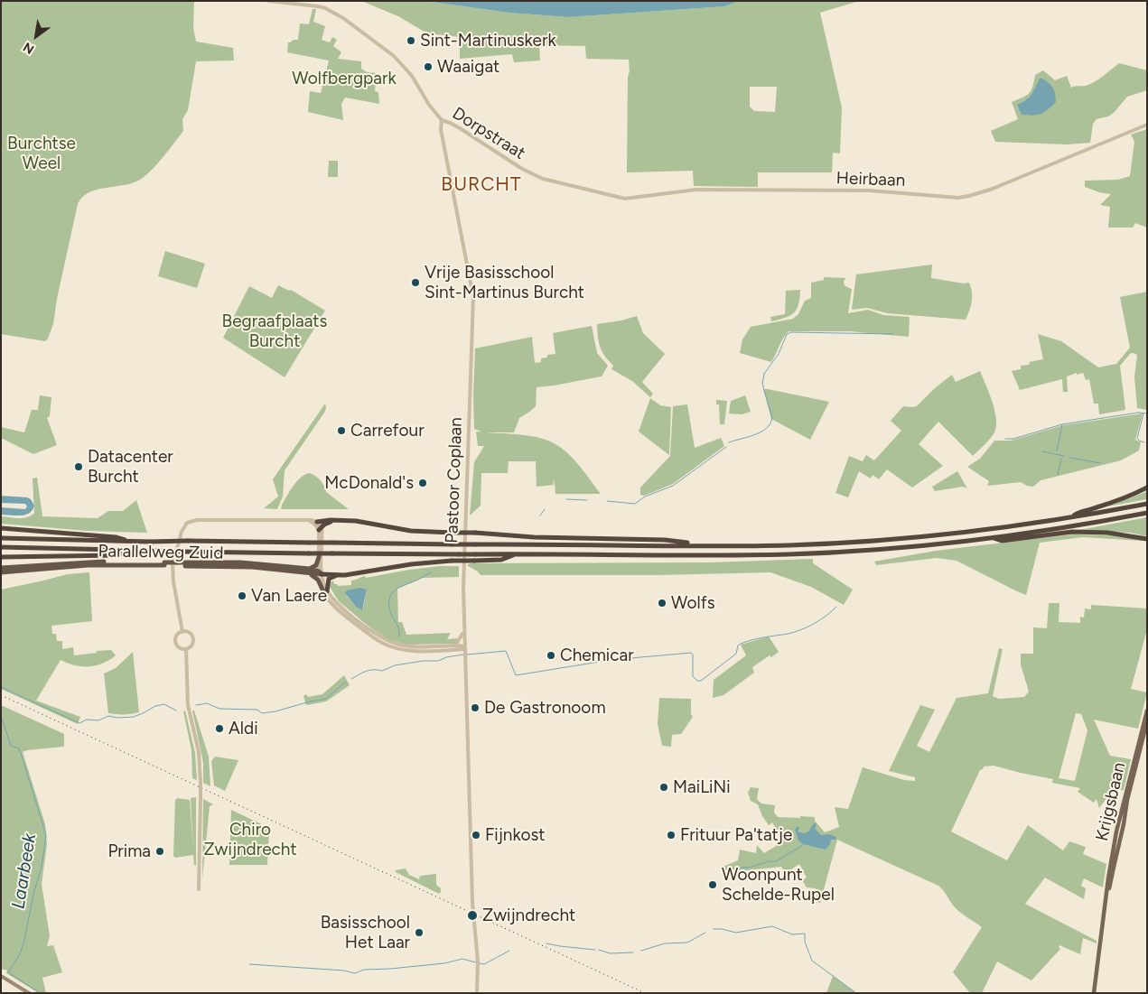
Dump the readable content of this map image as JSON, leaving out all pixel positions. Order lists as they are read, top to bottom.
{
  "streets": {
    "highway": ["Parallelweg Zuid"],
    "main road": ["Krijgsbaan"],
    "street": ["Dorpstraat", "Heirbaan", "Pastoor Coplaan"]
  },
  "crossings": [
    ["Dorpstraat", "Heirbaan"],
    ["Dorpstraat", "Pastoor Coplaan"]
  ],
  "districts": ["BURCHT"],
  "water": ["Laarbeek"],
  "parks": [
    "Wolfbergpark",
    "Burchtse Weel",
    "Begraafplaats Burcht",
    "Chiro Zwijndrecht"
  ],
  "places": [
    "Sint-Martinuskerk",
    "Waaigat",
    "Vrije Basisschool Sint-Martinus Burcht",
    "Carrefour",
    "Datacenter Burcht",
    "McDonald's",
    "Van Laere",
    "Wolfs",
    "Chemicar",
    "De Gastronoom",
    "Aldi",
    "MaiLiNi",
    "Fijnkost",
    "Frituur Pa'tatje",
    "Prima",
    "Woonpunt Schelde-Rupel",
    "Zwijndrecht",
    "Basisschool Het Laar"
  ],
  "north": "bottom left"
}
